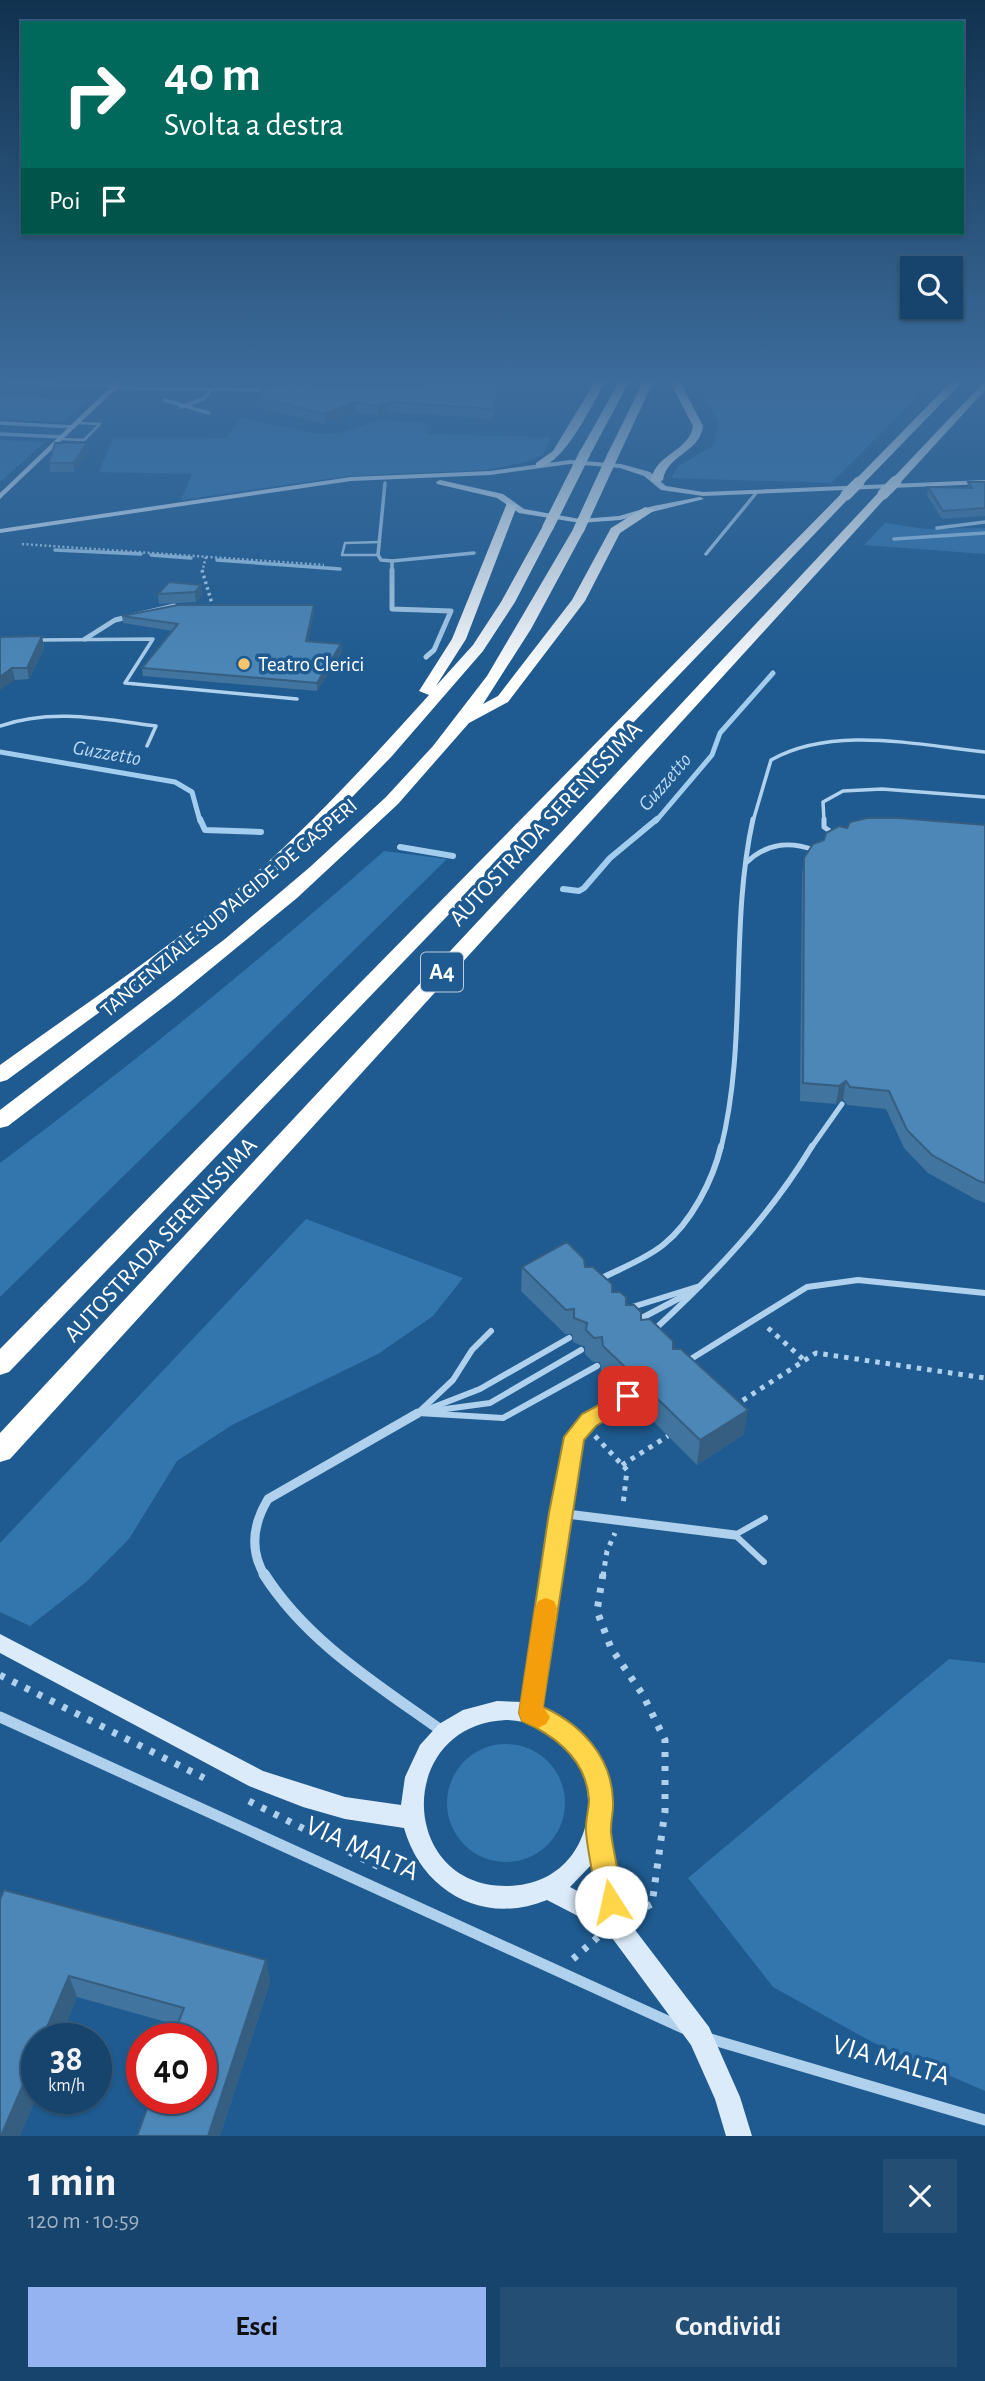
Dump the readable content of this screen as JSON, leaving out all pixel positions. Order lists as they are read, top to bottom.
{
  "streets": {
    "highway": ["AUTOSTRADA SERENISSIMA", "TANGENZIALE SUD ALCIDE DE GASPERI", "A4"],
    "street": ["VIA MALTA"]
  },
  "water": ["Guzzetto"],
  "places": ["Teatro Clerici"],
  "page": {
    "turn": ["40 m", "Svolta a destra"],
    "then": "Poi",
    "speed": "38 km/h",
    "limit": "40",
    "heading": ["1 min", "120 m · 10:59"],
    "buttons": ["Esci", "Condividi"]
  }
}
